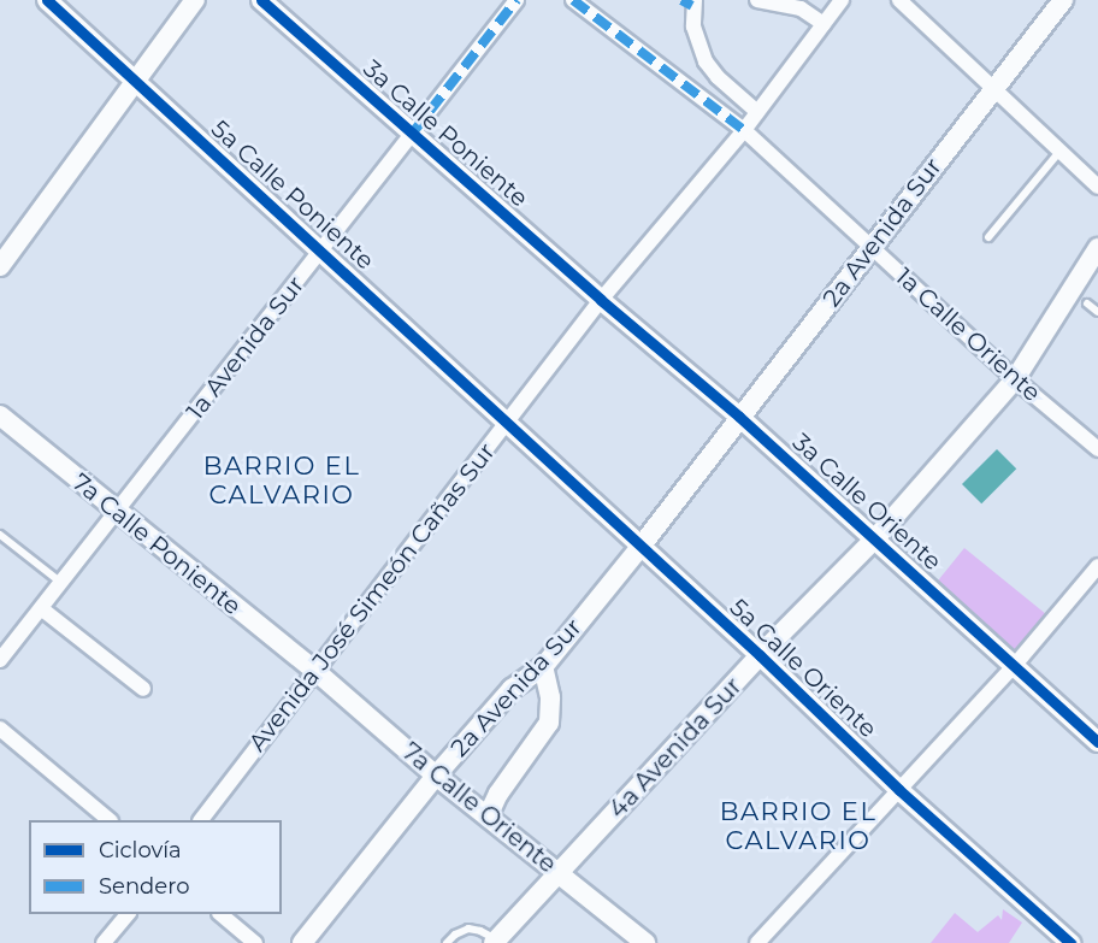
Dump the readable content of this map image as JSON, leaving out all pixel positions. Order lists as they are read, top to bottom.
{
  "streets": {
    "street": [
      "3a Calle Poniente",
      "5a Calle Poniente",
      "2a Avenida Sur",
      "1a Calle Oriente",
      "1a Avenida Sur",
      "3a Calle Oriente",
      "7a Calle Poniente",
      "Avenida José Simeón Cañas Sur",
      "5a Calle Oriente",
      "4a Avenida Sur",
      "7a Calle Oriente"
    ]
  },
  "crossings": [
    ["3a Calle Poniente", "1a Avenida Sur"],
    ["3a Calle Poniente", "3a Calle Oriente"],
    ["3a Calle Poniente", "Avenida José Simeón Cañas Sur"],
    ["5a Calle Poniente", "1a Avenida Sur"],
    ["5a Calle Poniente", "Avenida José Simeón Cañas Sur"],
    ["5a Calle Poniente", "5a Calle Oriente"],
    ["2a Avenida Sur", "1a Calle Oriente"],
    ["2a Avenida Sur", "3a Calle Oriente"],
    ["2a Avenida Sur", "5a Calle Oriente"],
    ["2a Avenida Sur", "7a Calle Oriente"],
    ["1a Calle Oriente", "Avenida José Simeón Cañas Sur"],
    ["1a Calle Oriente", "4a Avenida Sur"],
    ["1a Avenida Sur", "7a Calle Poniente"],
    ["3a Calle Oriente", "Avenida José Simeón Cañas Sur"],
    ["3a Calle Oriente", "4a Avenida Sur"],
    ["7a Calle Poniente", "Avenida José Simeón Cañas Sur"],
    ["7a Calle Poniente", "7a Calle Oriente"],
    ["Avenida José Simeón Cañas Sur", "5a Calle Oriente"],
    ["Avenida José Simeón Cañas Sur", "7a Calle Oriente"],
    ["5a Calle Oriente", "4a Avenida Sur"],
    ["4a Avenida Sur", "7a Calle Oriente"]
  ],
  "districts": ["BARRIO EL CALVARIO", "BARRIO EL CALVARIO"],
  "legend": ["Ciclovía", "Sendero"]
}
